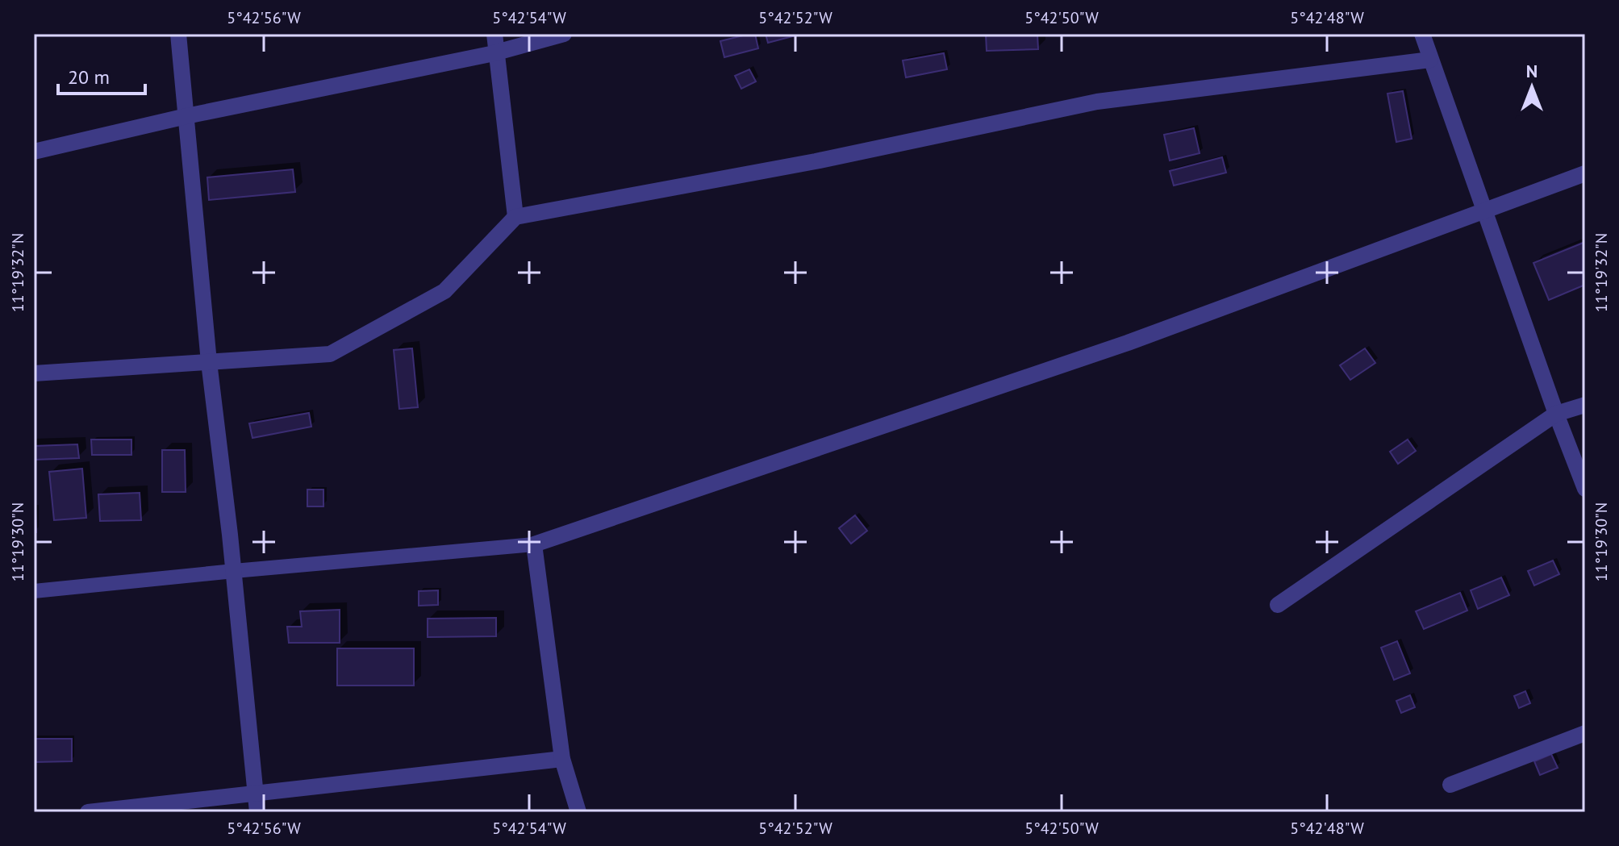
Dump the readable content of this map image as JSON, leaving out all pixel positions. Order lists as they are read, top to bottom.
{
  "scale_bar": "20 m",
  "north": "top",
  "coordinates": [
    "5°42'56\"W",
    "5°42'54\"W",
    "5°42'52\"W",
    "5°42'50\"W",
    "5°42'48\"W",
    "11°19'32\"N",
    "11°19'30\"N"
  ]
}
